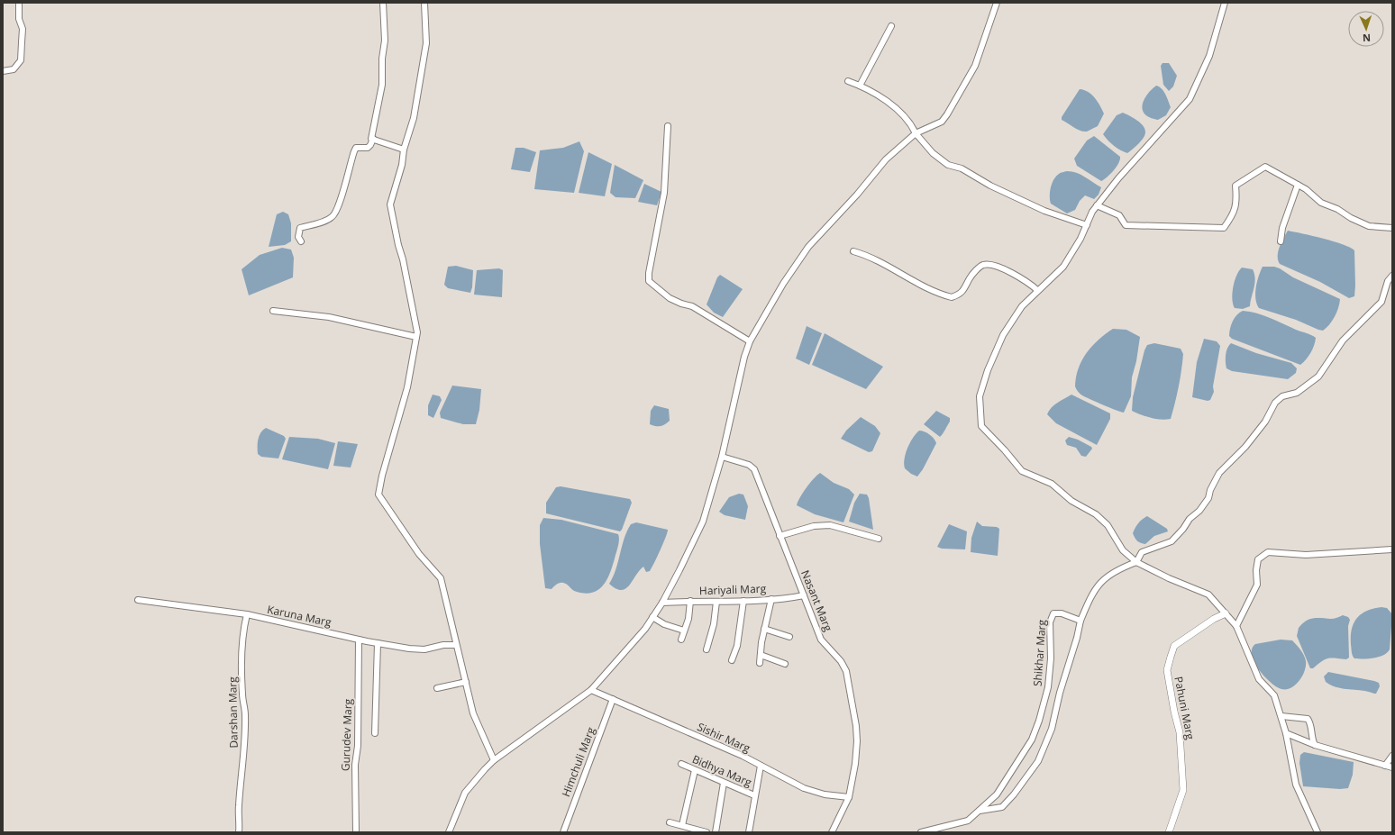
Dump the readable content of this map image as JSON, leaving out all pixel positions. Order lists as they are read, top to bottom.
{
  "streets": {
    "street": [
      "Hariyali Marg",
      "Nasant Marg",
      "Karuna Marg",
      "Shikhar Marg",
      "Pahuni Marg",
      "Darshan Marg",
      "Gurudev Marg",
      "Sishir Marg",
      "Himchuli Marg",
      "Bidhya Marg"
    ]
  },
  "crossings": [
    ["Hariyali Marg", "Nasant Marg"],
    ["Nasant Marg", "Sishir Marg"],
    ["Karuna Marg", "Darshan Marg"],
    ["Karuna Marg", "Gurudev Marg"],
    ["Sishir Marg", "Himchuli Marg"]
  ],
  "north": "bottom"
}
